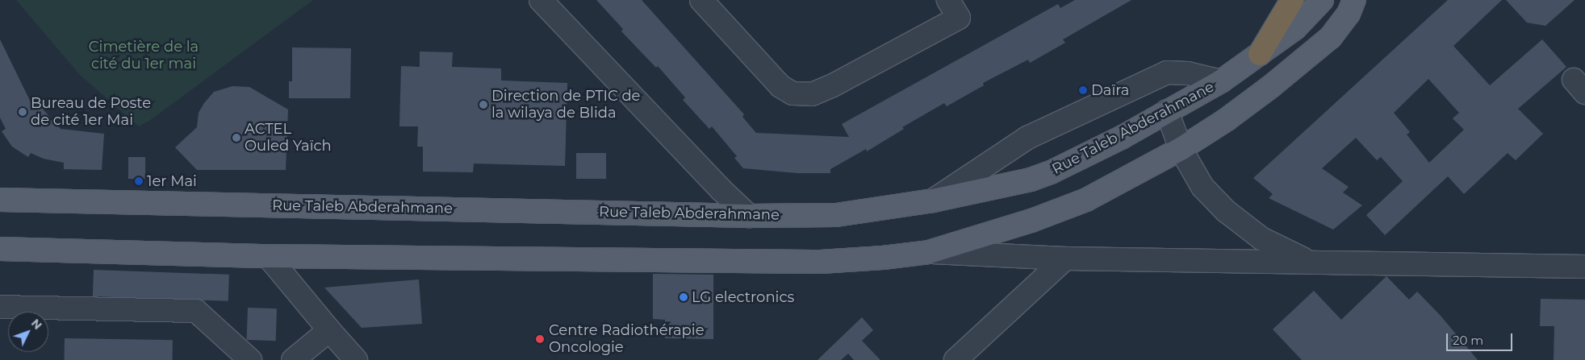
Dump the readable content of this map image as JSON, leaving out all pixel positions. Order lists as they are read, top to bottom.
{
  "streets": {
    "main road": ["Rue Taleb Abderahmane"]
  },
  "parks": ["Cimetière de la cité du 1er mai"],
  "places": [
    "Daïra",
    "Direction de PTIC de la wilaya de Blida",
    "Bureau de Poste de cité 1er Mai",
    "ACTEL Ouled Yaïch",
    "1er Mai",
    "LG electronics",
    "Centre Radiothérapie Oncologie"
  ],
  "scale_bar": "20 m",
  "north": "top right"
}
